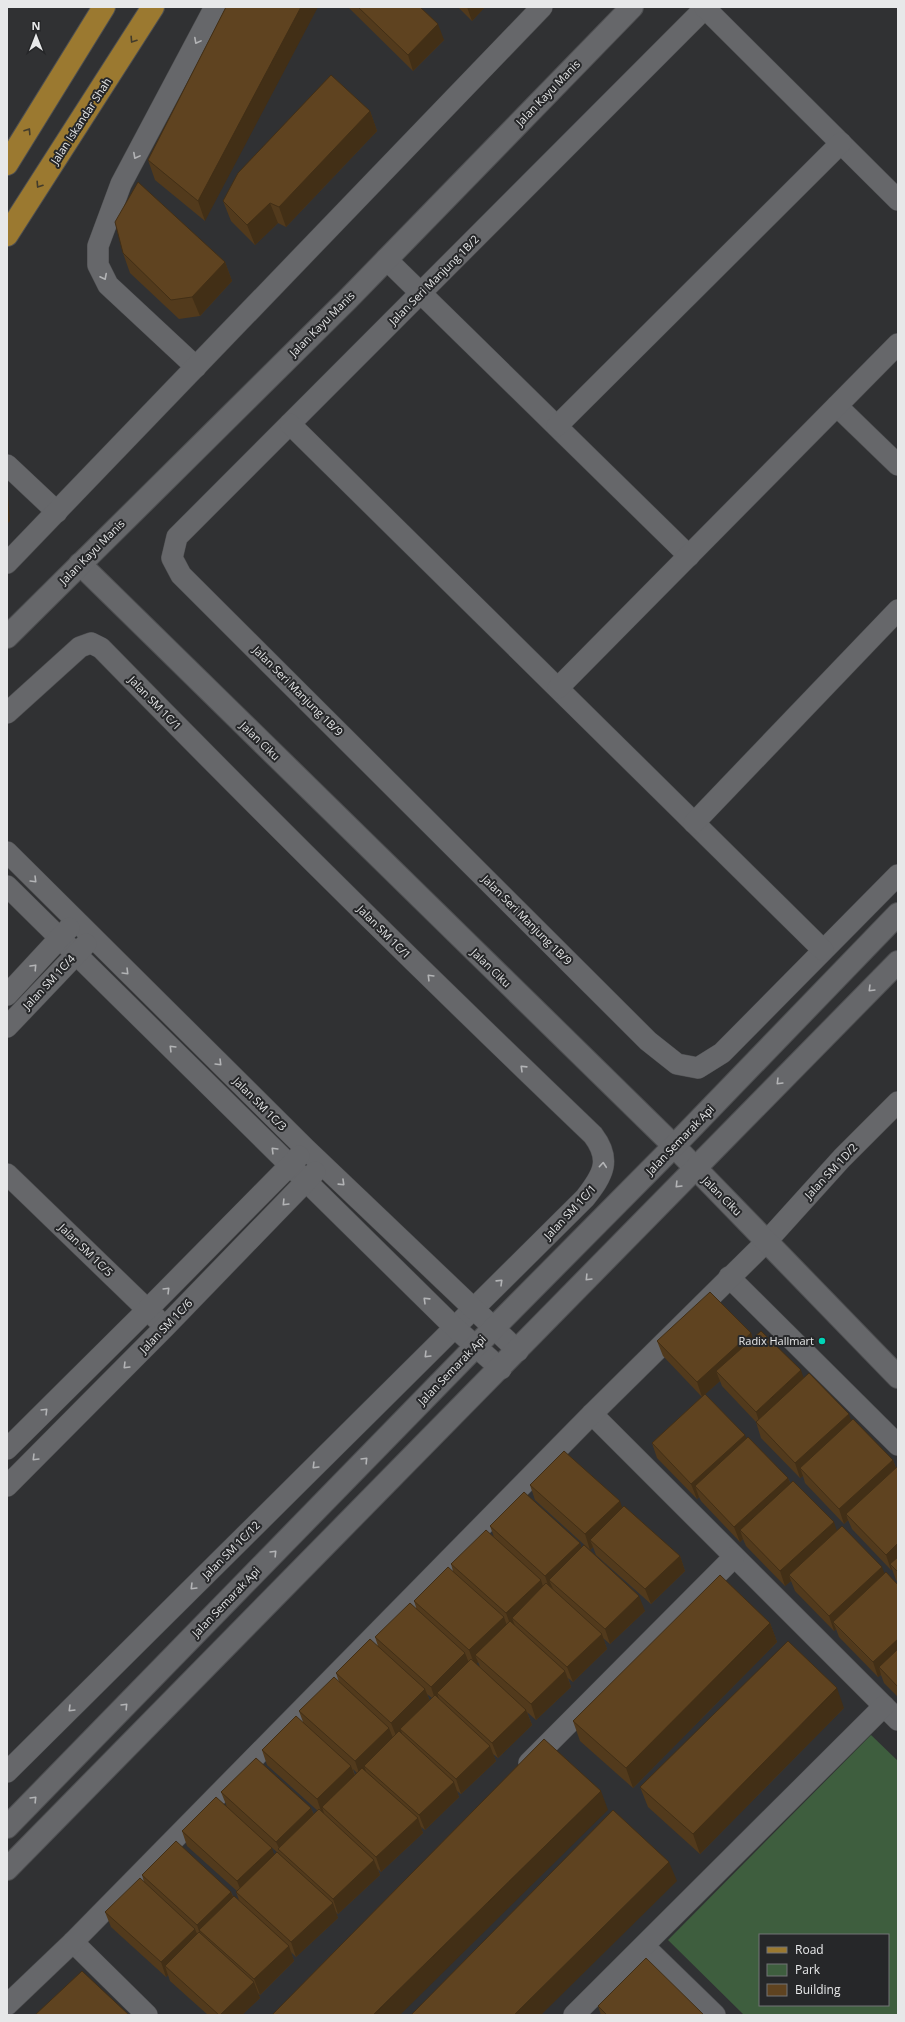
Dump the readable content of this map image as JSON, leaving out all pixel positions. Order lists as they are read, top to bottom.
{
  "streets": {
    "main road": ["Jalan Iskandar Shah"],
    "street": [
      "Jalan Kayu Manis",
      "Jalan Seri Manjung 1B/2",
      "Jalan Seri Manjung 1B/9",
      "Jalan SM 1C/1",
      "Jalan Ciku",
      "Jalan SM 1C/4",
      "Jalan SM 1C/3",
      "Jalan Semarak Api",
      "Jalan SM 1D/2",
      "Jalan SM 1C/5",
      "Jalan SM 1C/6",
      "Jalan SM 1C/12"
    ]
  },
  "crossings": [
    ["Jalan Kayu Manis", "Jalan Ciku"],
    ["Jalan Seri Manjung 1B/2", "Jalan Seri Manjung 1B/9"],
    ["Jalan SM 1C/1", "Jalan SM 1C/3"],
    ["Jalan SM 1C/1", "Jalan SM 1C/12"],
    ["Jalan Ciku", "Jalan Semarak Api"],
    ["Jalan Ciku", "Jalan SM 1D/2"],
    ["Jalan SM 1C/4", "Jalan SM 1C/3"],
    ["Jalan SM 1C/3", "Jalan Semarak Api"],
    ["Jalan SM 1C/3", "Jalan SM 1C/6"],
    ["Jalan SM 1C/3", "Jalan SM 1C/12"],
    ["Jalan SM 1C/5", "Jalan SM 1C/6"]
  ],
  "places": ["Radix Hallmart"],
  "legend": ["Road", "Park", "Building"],
  "north": "top"
}
